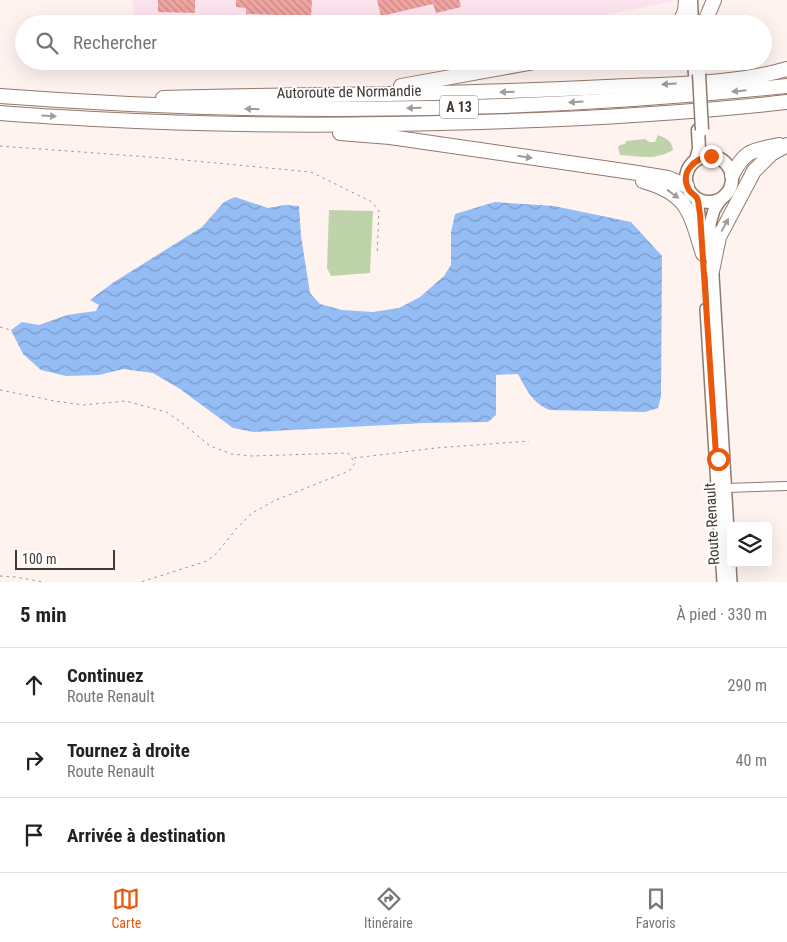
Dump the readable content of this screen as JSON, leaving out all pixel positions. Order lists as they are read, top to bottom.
{
  "streets": {
    "highway": ["Autoroute de Normandie", "A 13"],
    "main road": ["Route Renault"]
  },
  "scale_bar": "100 m",
  "page": {
    "search": "Rechercher",
    "scale": "100 m",
    "heading": ["5 min", "À pied · 330 m"],
    "list": [
      ["Continuez", "Route Renault", "290 m"],
      ["Tournez à droite", "Route Renault", "40 m"],
      "Arrivée à destination"
    ],
    "nav": ["Carte", "Itinéraire", "Favoris"]
  }
}
